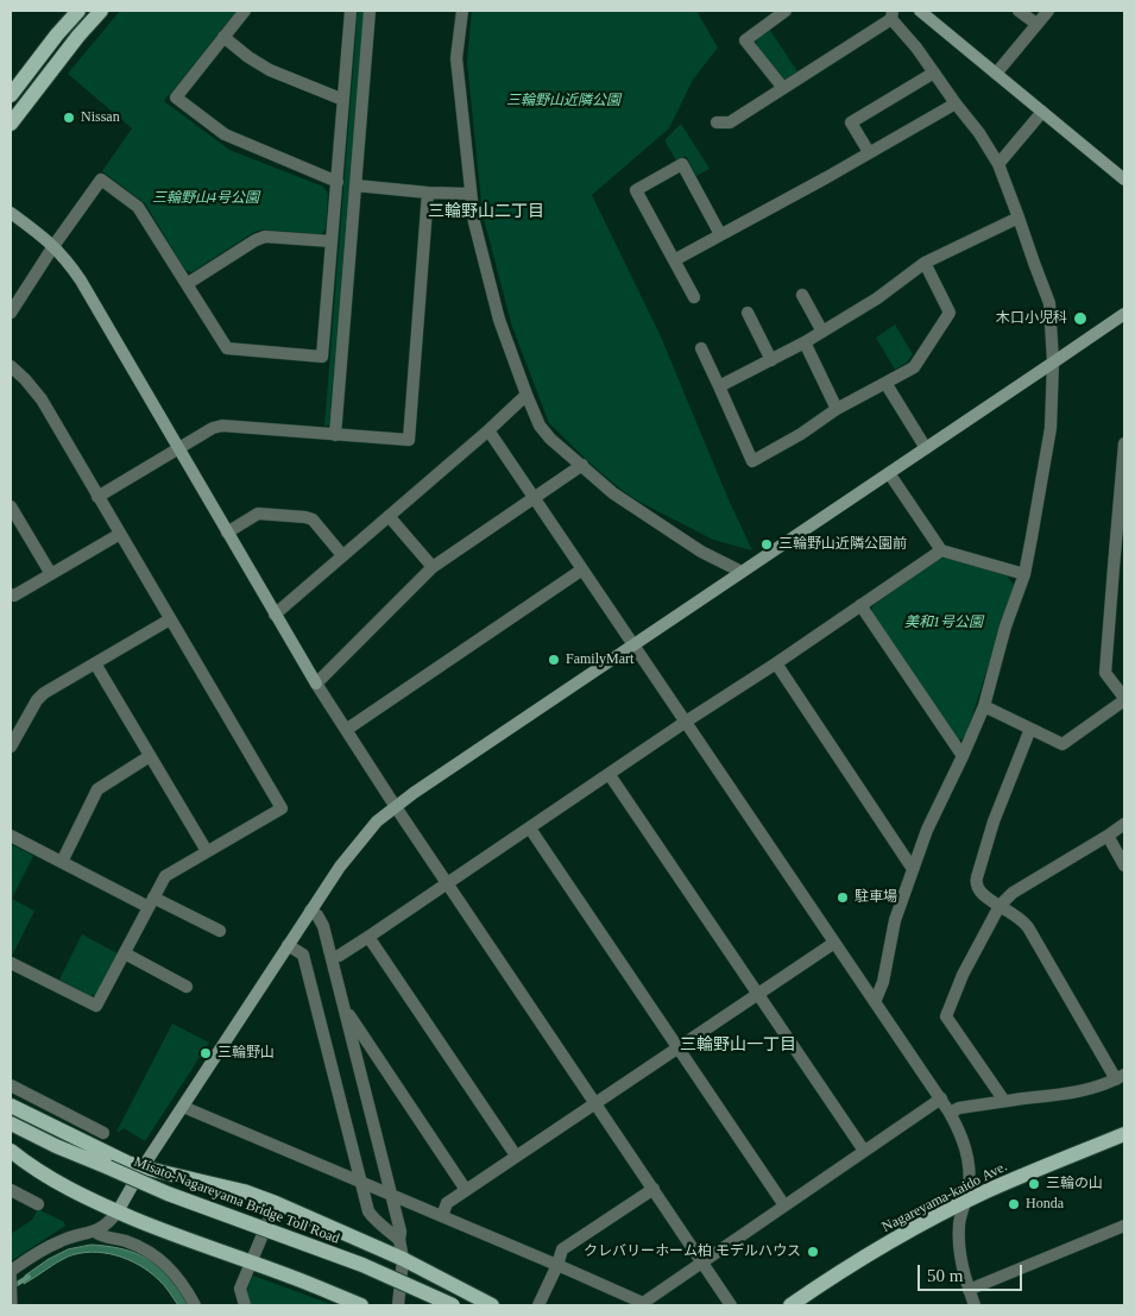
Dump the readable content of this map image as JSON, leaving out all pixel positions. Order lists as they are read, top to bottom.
{
  "streets": {
    "main road": ["Nagareyama-kaido Ave.", "Misato-Nagareyama Bridge Toll Road"]
  },
  "districts": ["三輪野山二丁目", "三輪野山一丁目"],
  "parks": ["三輪野山近隣公園", "三輪野山4号公園", "美和1号公園"],
  "places": [
    "Nissan",
    "木口小児科",
    "三輪野山近隣公園前",
    "FamilyMart",
    "駐車場",
    "三輪野山",
    "三輪の山",
    "Honda",
    "クレバリーホーム柏 モデルハウス"
  ],
  "scale_bar": "50 m"
}
